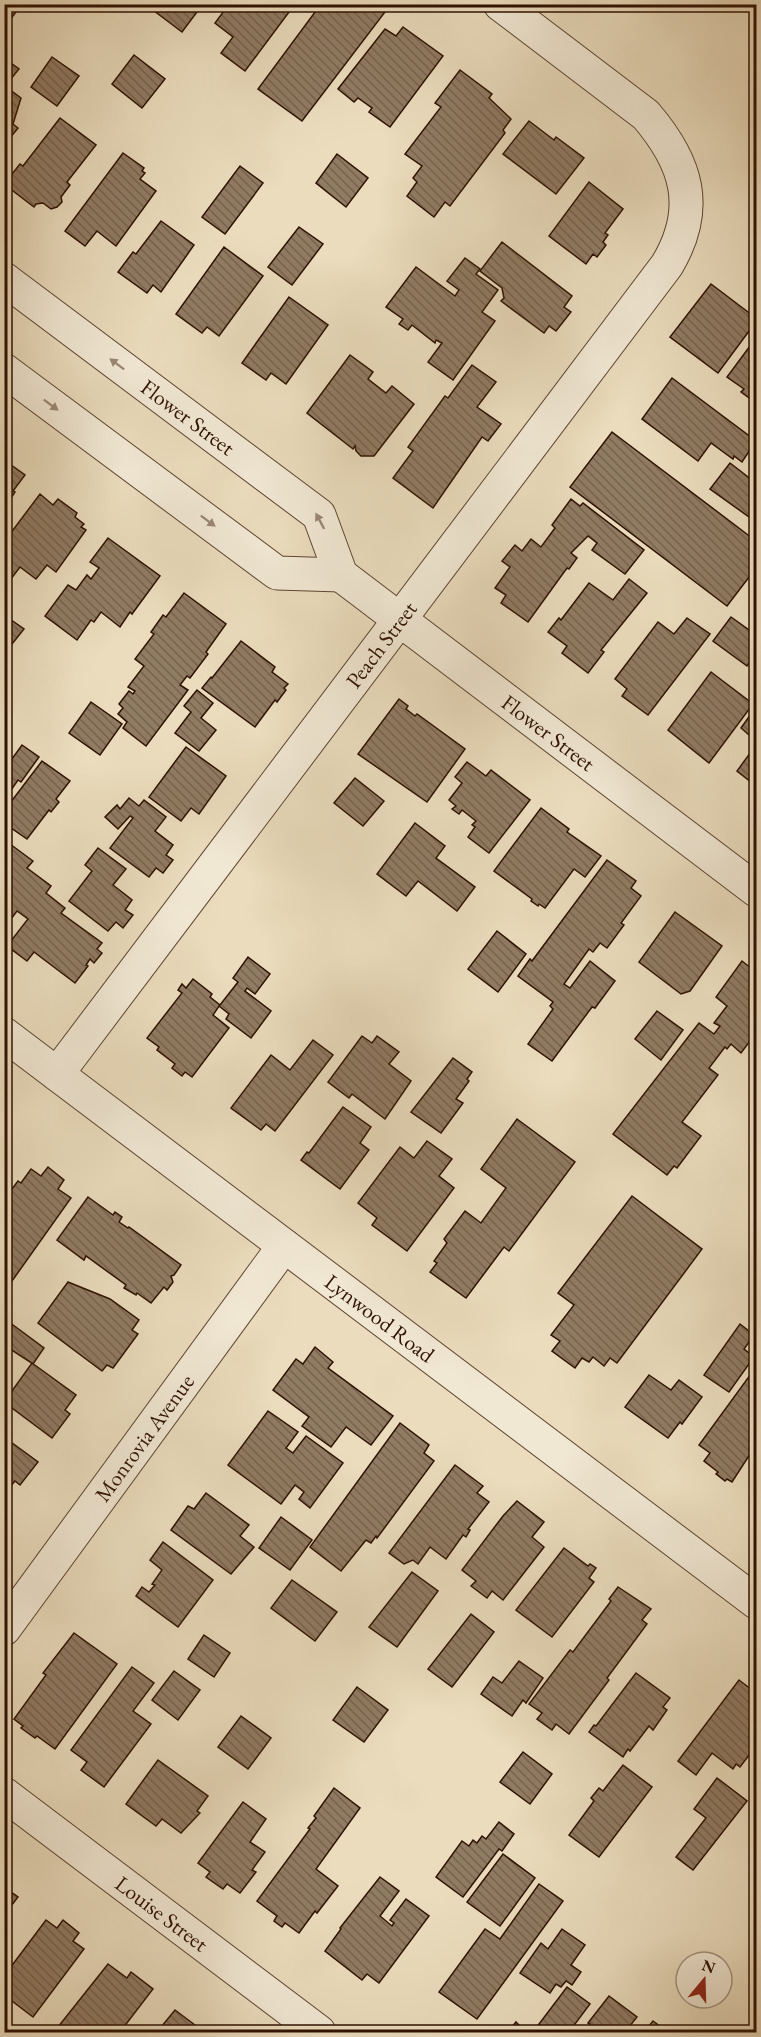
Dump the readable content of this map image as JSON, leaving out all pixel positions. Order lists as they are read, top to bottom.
{
  "streets": {
    "street": [
      "Flower Street",
      "Peach Street",
      "Lynwood Road",
      "Monrovia Avenue",
      "Louise Street"
    ]
  },
  "crossings": [
    ["Flower Street", "Peach Street"],
    ["Peach Street", "Lynwood Road"],
    ["Lynwood Road", "Monrovia Avenue"]
  ],
  "north": "top"
}
